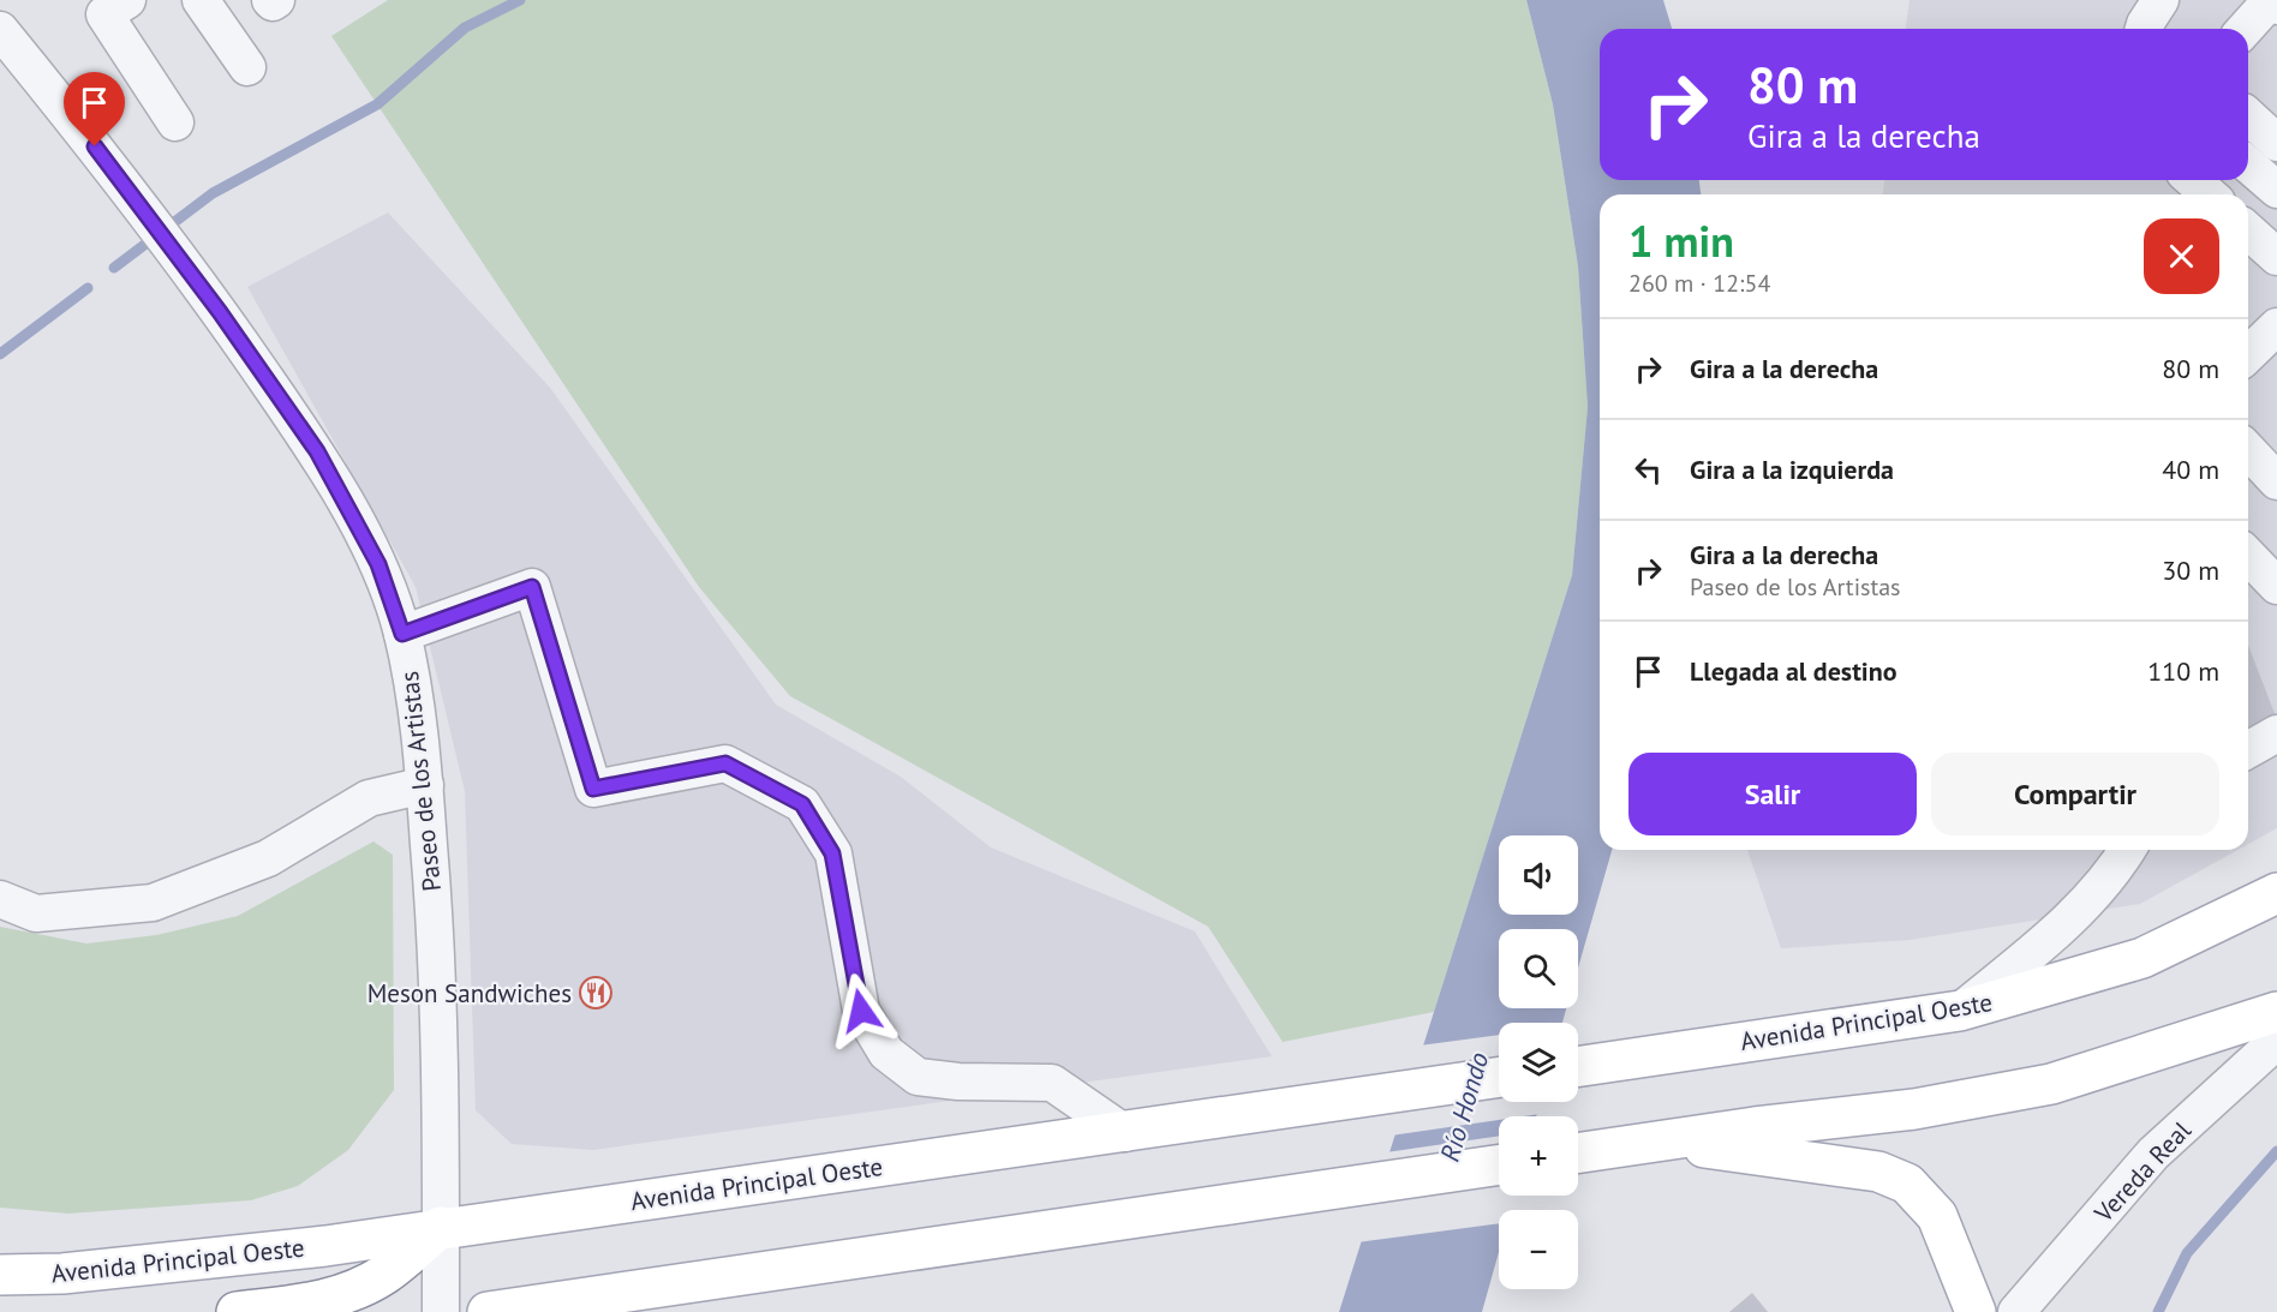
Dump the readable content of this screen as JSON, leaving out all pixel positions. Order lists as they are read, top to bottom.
{
  "streets": {
    "main road": ["Avenida Principal Oeste"],
    "street": ["Paseo de los Artistas", "Vereda Real"]
  },
  "crossings": [
    ["Paseo de los Artistas", "Avenida Principal Oeste"]
  ],
  "water": ["Río Hondo"],
  "places": {
    "restaurant": ["Meson Sandwiches"]
  },
  "page": {
    "turn": ["80 m", "Gira a la derecha"],
    "heading": ["1 min", "260 m · 12:54"],
    "list": [
      {
        "name": "Gira a la derecha",
        "value": "80 m"
      },
      {
        "name": "Gira a la izquierda",
        "value": "40 m"
      },
      {
        "name": "Gira a la derecha",
        "note": "Paseo de los Artistas",
        "value": "30 m"
      },
      {
        "name": "Llegada al destino",
        "value": "110 m"
      }
    ],
    "buttons": ["Salir", "Compartir"],
    "map_buttons": ["+", "−"]
  }
}
